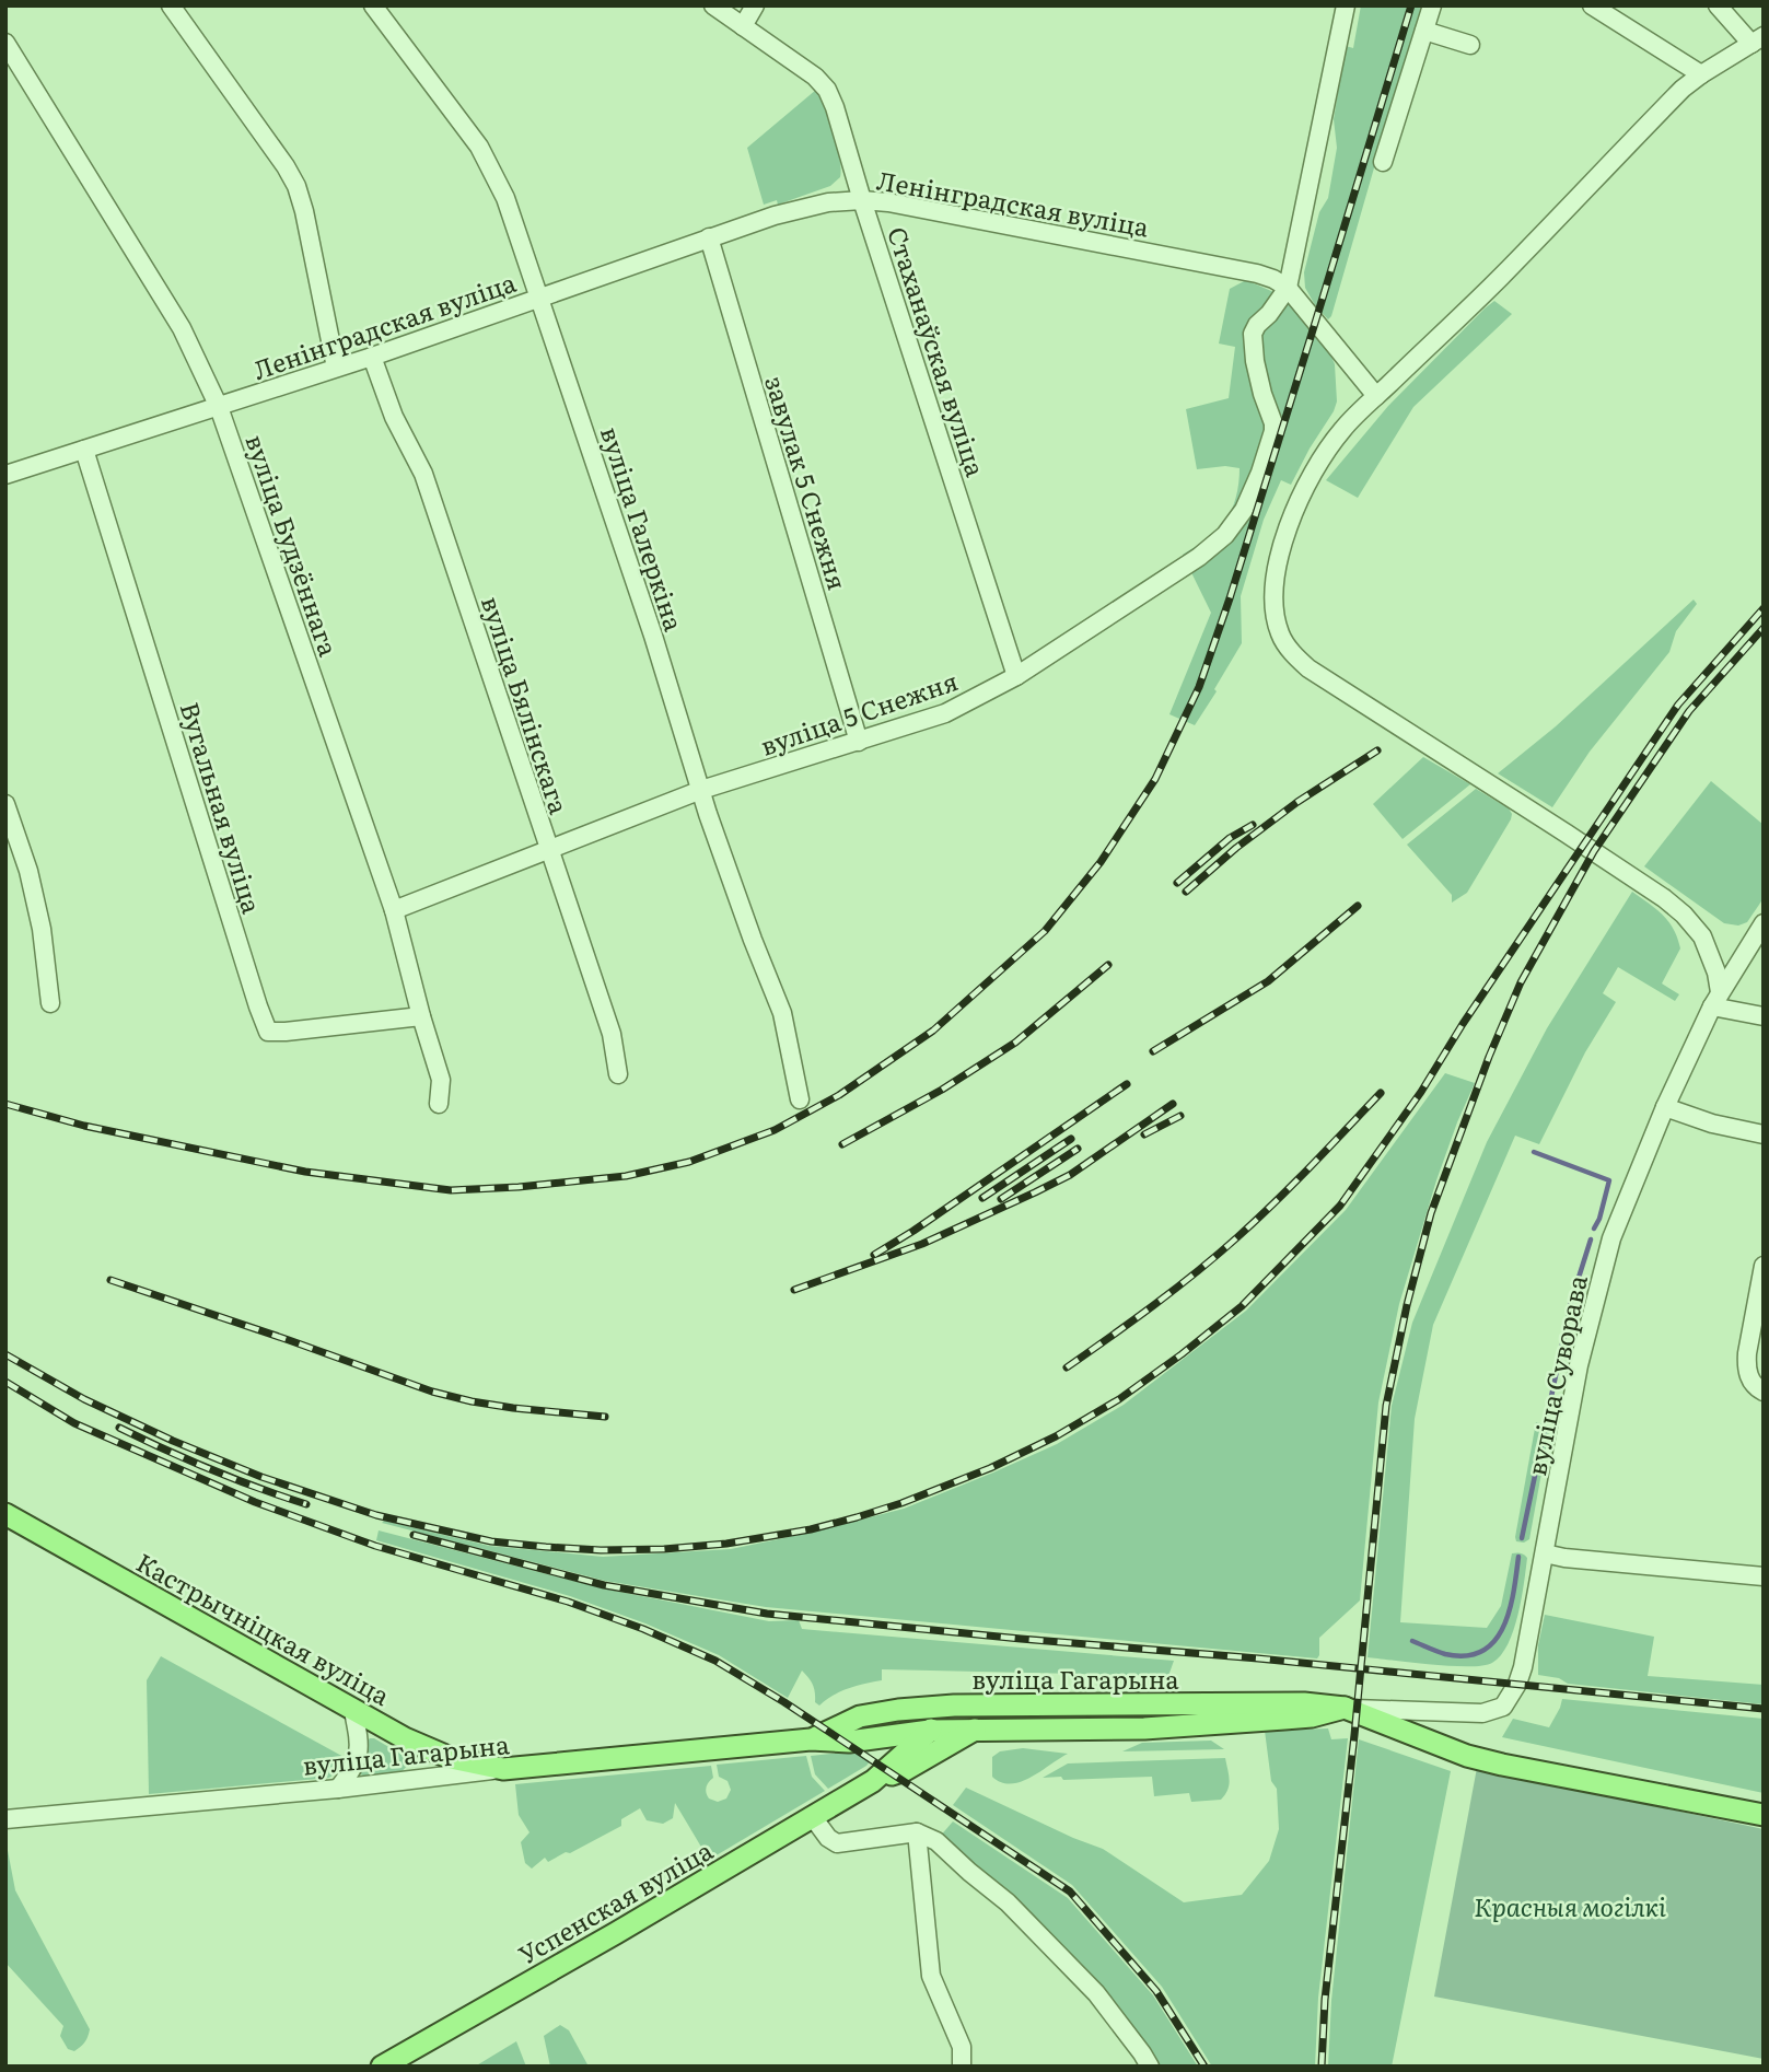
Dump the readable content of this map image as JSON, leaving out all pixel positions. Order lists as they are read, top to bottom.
{
  "streets": {
    "main road": ["Кастрычніцкая вуліца", "вуліца Гагарына", "Успенская вуліца"],
    "street": [
      "Ленінградская вуліца",
      "Стаханаўская вуліца",
      "завулак 5 Снежня",
      "вуліца Галеркіна",
      "вуліца Будзённага",
      "вуліца Бялінскага",
      "вуліца 5 Снежня",
      "Вугальная вуліца",
      "вуліца Суворава"
    ]
  },
  "crossings": [
    ["Ленінградская вуліца", "Стаханаўская вуліца"],
    ["Ленінградская вуліца", "завулак 5 Снежня"],
    ["Ленінградская вуліца", "вуліца Галеркіна"],
    ["Ленінградская вуліца", "вуліца Будзённага"],
    ["Ленінградская вуліца", "вуліца Бялінскага"],
    ["Ленінградская вуліца", "вуліца 5 Снежня"],
    ["Ленінградская вуліца", "Вугальная вуліца"],
    ["Стаханаўская вуліца", "вуліца 5 Снежня"],
    ["завулак 5 Снежня", "вуліца 5 Снежня"],
    ["вуліца Галеркіна", "вуліца 5 Снежня"],
    ["вуліца Будзённага", "вуліца 5 Снежня"],
    ["вуліца Будзённага", "Вугальная вуліца"],
    ["вуліца Бялінскага", "вуліца 5 Снежня"],
    ["вуліца Суворава", "вуліца Гагарына"],
    ["Кастрычніцкая вуліца", "вуліца Гагарына"],
    ["вуліца Гагарына", "Успенская вуліца"]
  ],
  "parks": ["Красныя могілкі"]
}
